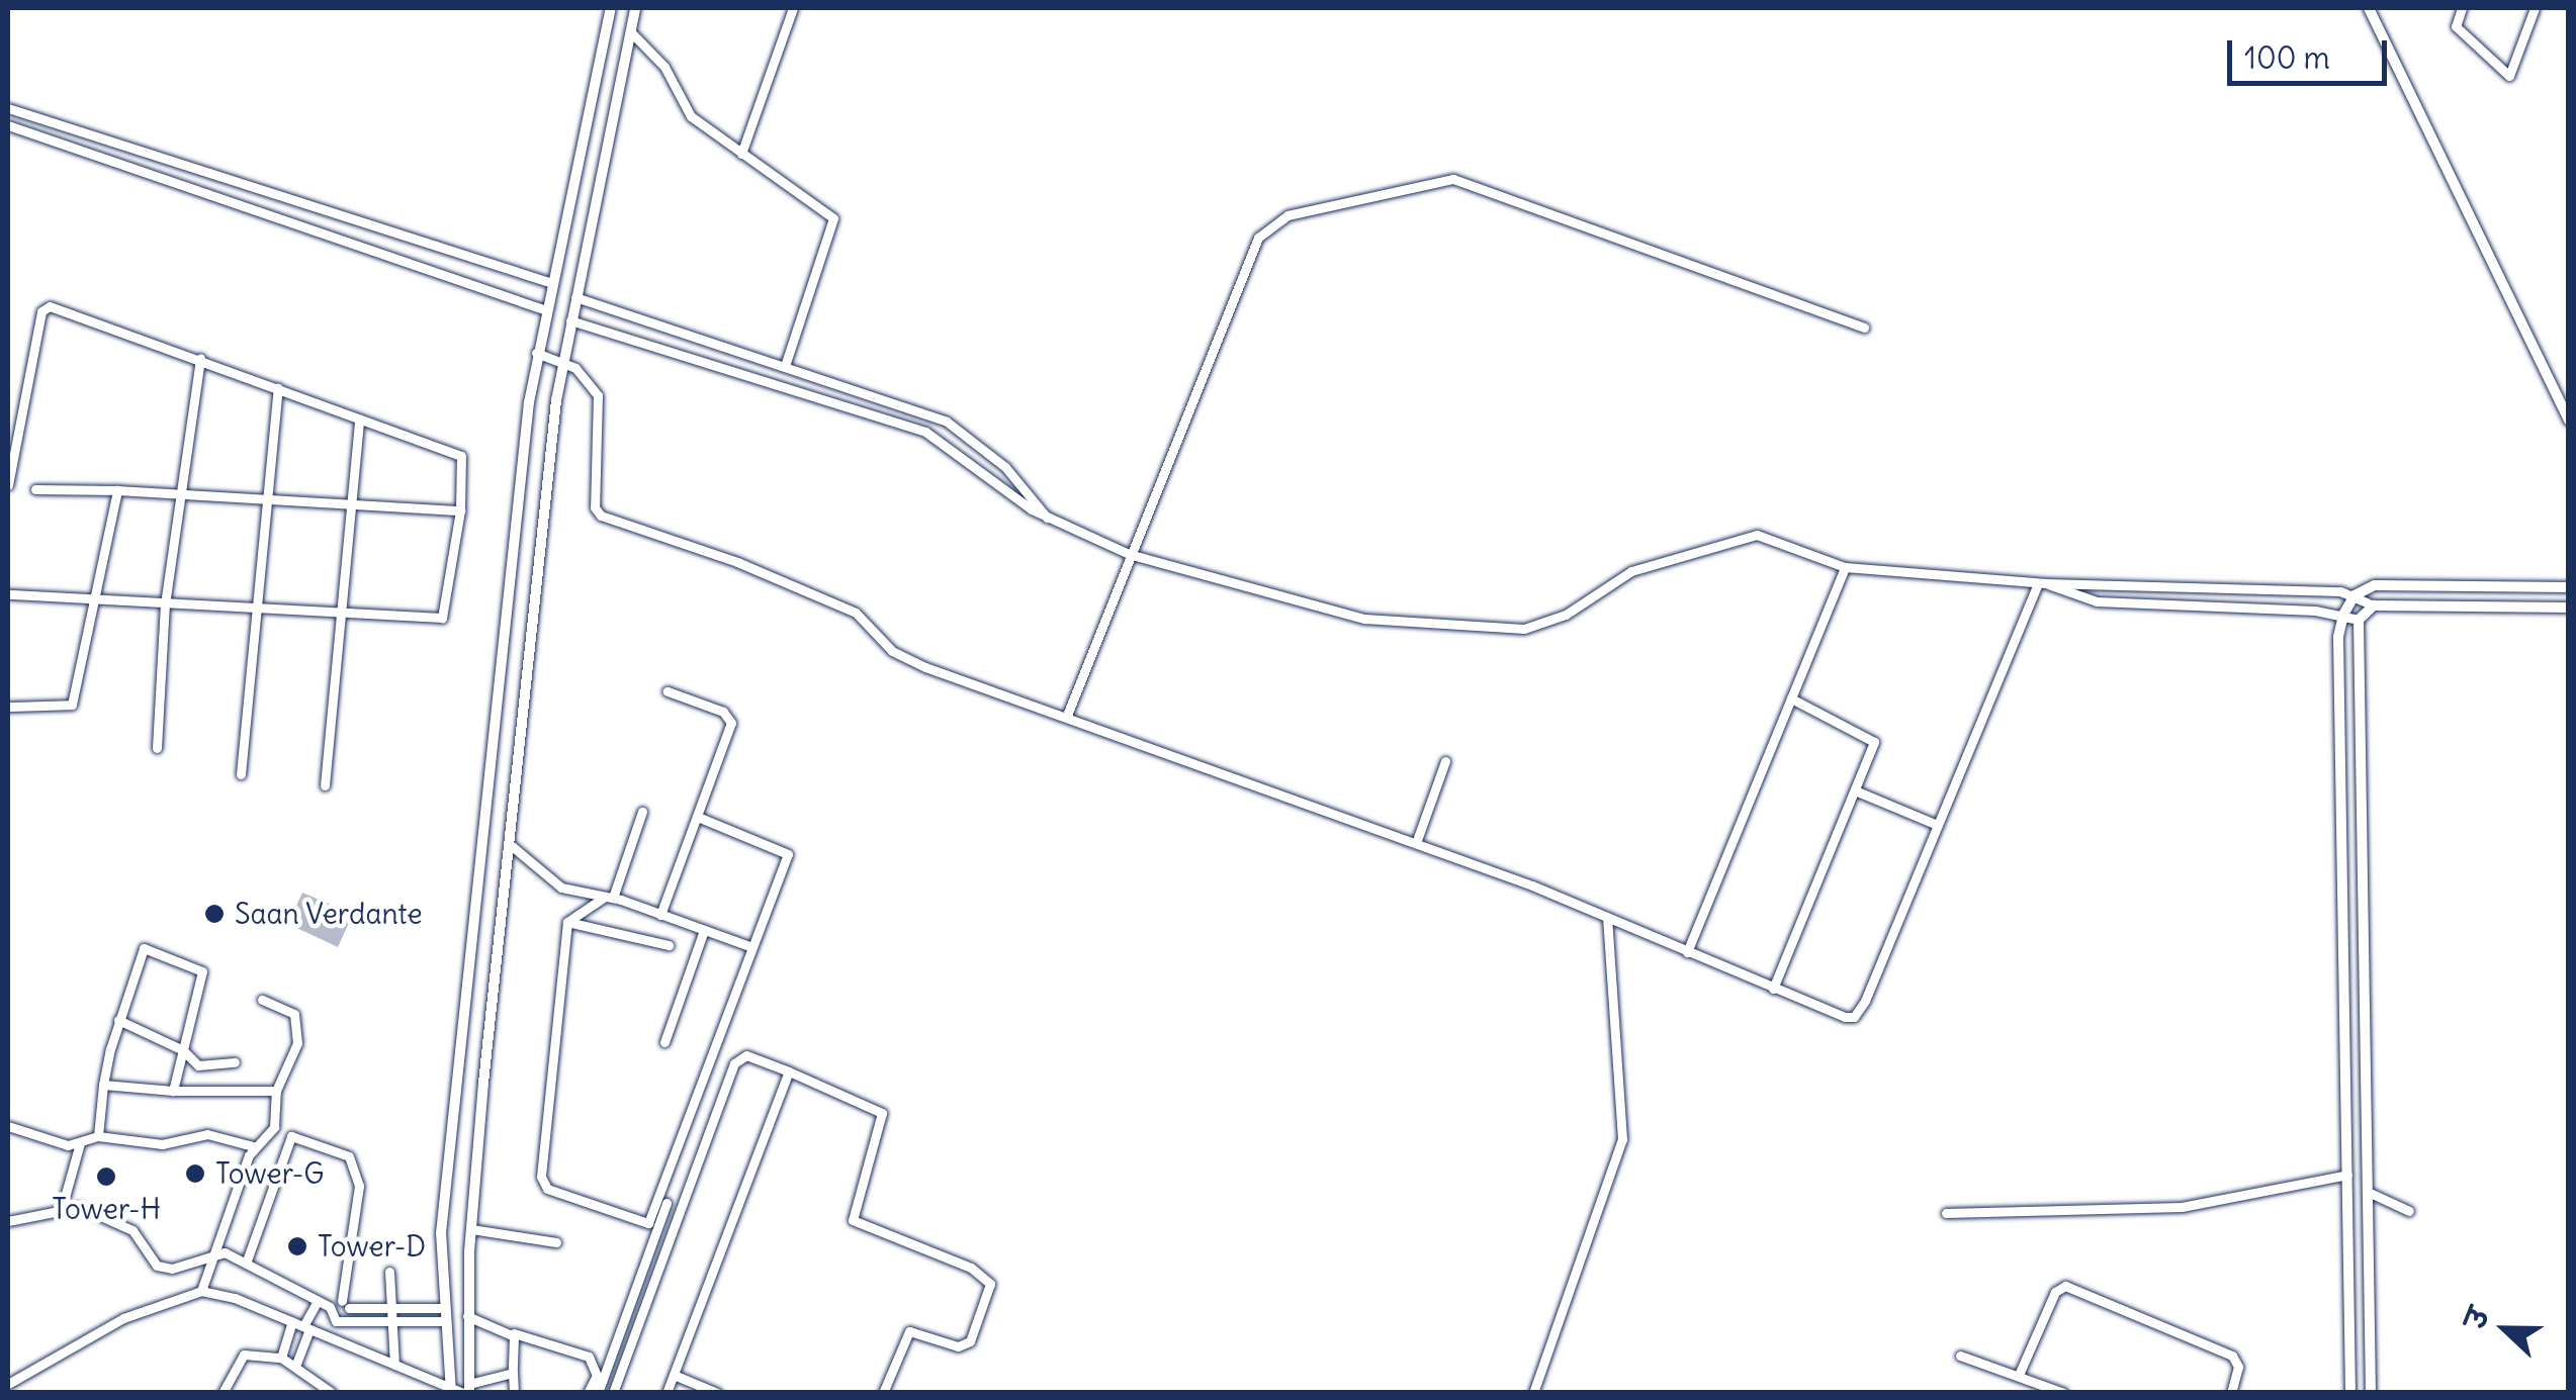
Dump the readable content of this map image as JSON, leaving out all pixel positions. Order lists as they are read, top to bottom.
{
  "places": [
    "Saan Verdante",
    "Tower-G",
    "Tower-H",
    "Tower-D"
  ],
  "scale_bar": "100 m",
  "north": "left"
}
